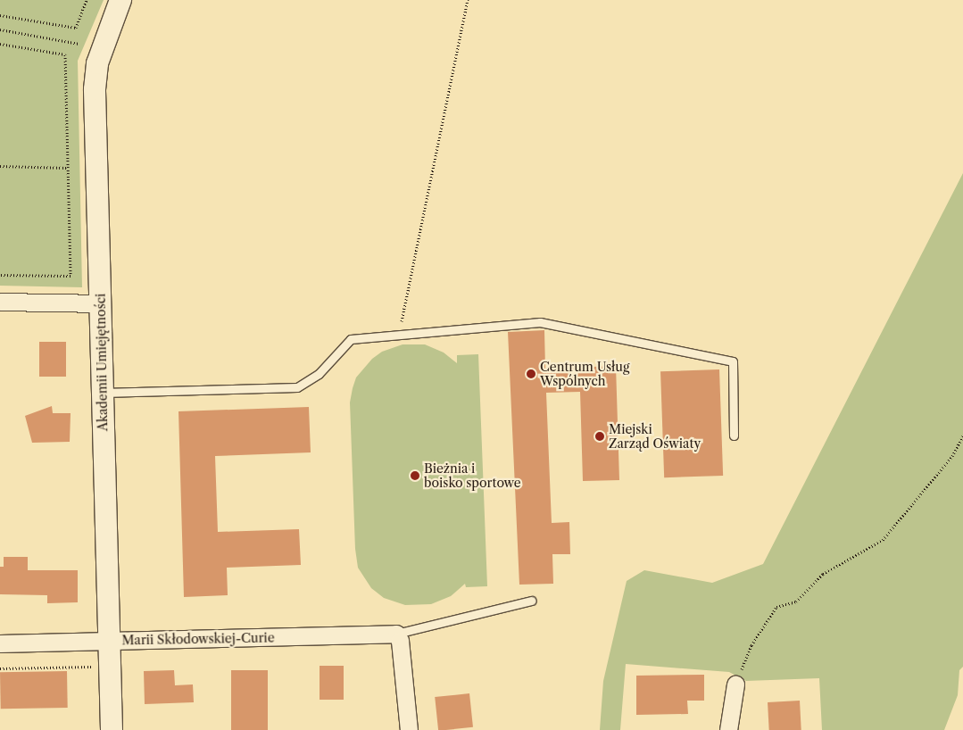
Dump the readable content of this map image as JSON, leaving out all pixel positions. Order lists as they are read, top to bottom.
{
  "streets": {
    "street": ["Akademii Umiejętności", "Marii Skłodowskiej-Curie"]
  },
  "crossings": [
    ["Akademii Umiejętności", "Marii Skłodowskiej-Curie"]
  ],
  "places": ["Centrum Usług Wspólnych", "Miejski Zarząd Oświaty", "Bieżnia i boisko sportowe"]
}
